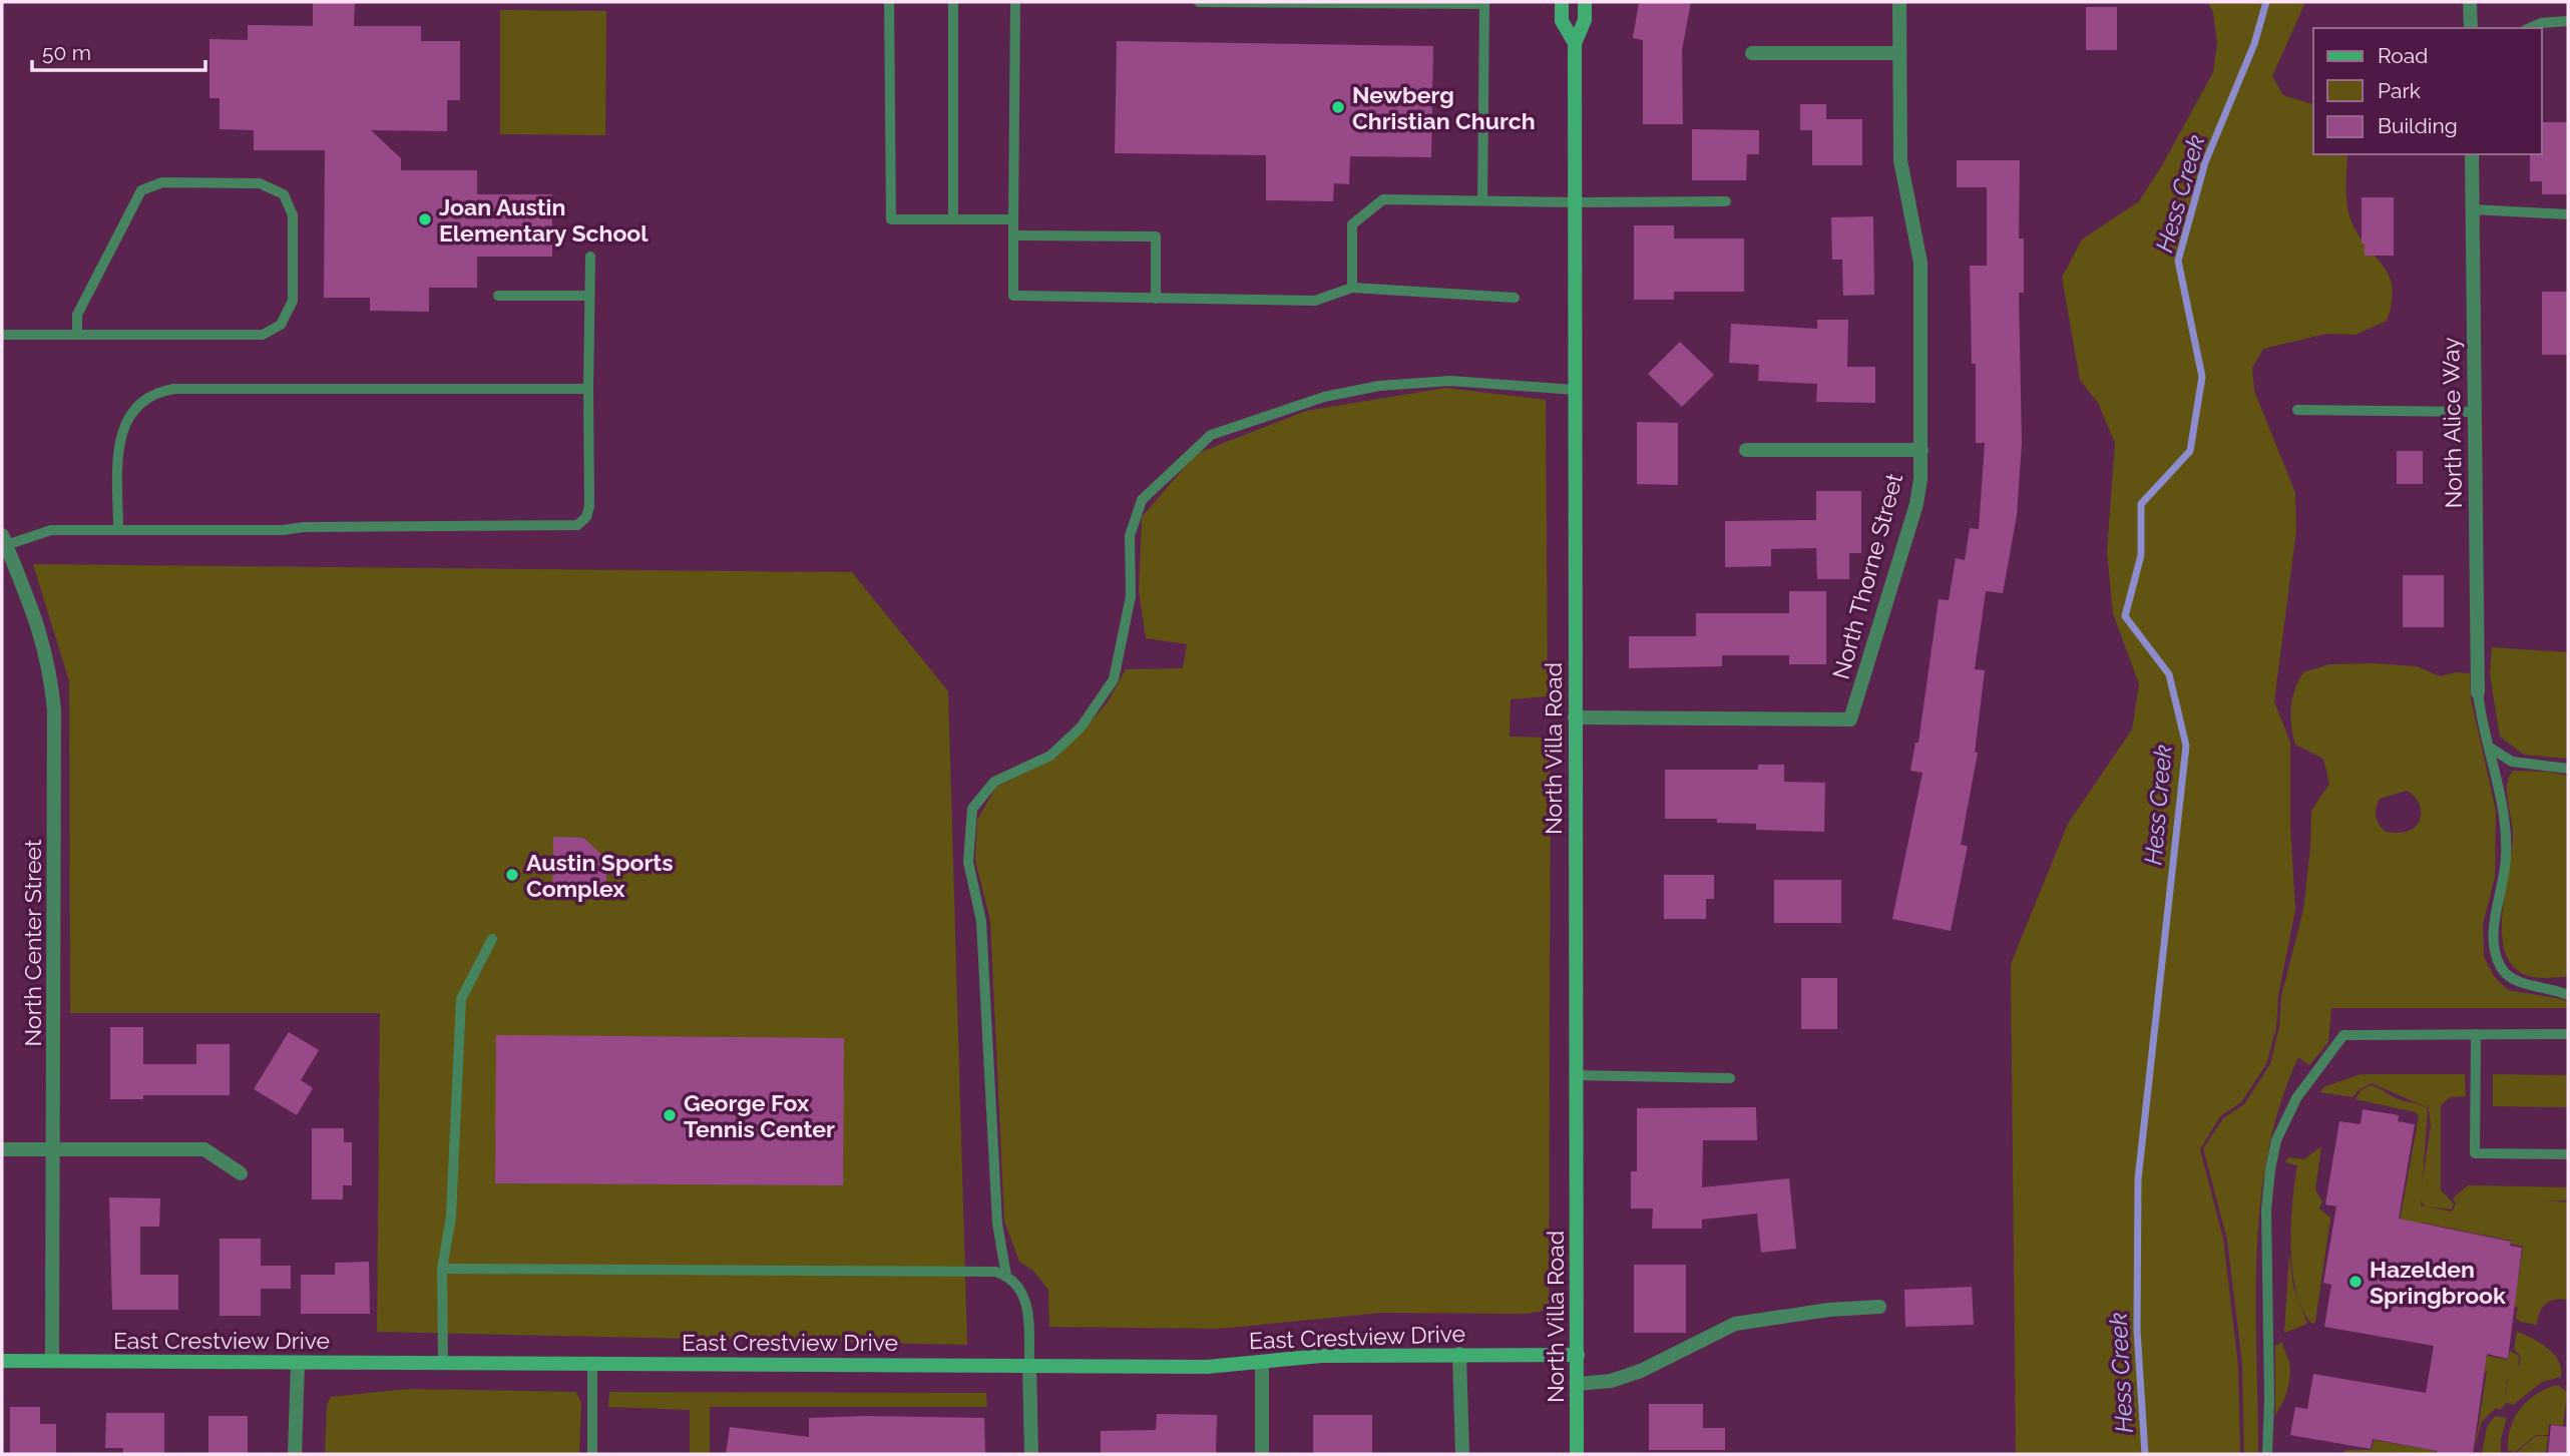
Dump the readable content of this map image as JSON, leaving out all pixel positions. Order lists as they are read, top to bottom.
{
  "streets": {
    "street": [
      "North Alice Way",
      "North Thorne Street",
      "North Villa Road",
      "North Center Street",
      "East Crestview Drive"
    ]
  },
  "crossings": [
    ["North Thorne Street", "North Villa Road"],
    ["North Villa Road", "East Crestview Drive"],
    ["North Center Street", "East Crestview Drive"]
  ],
  "water": ["Hess Creek"],
  "places": [
    "Newberg Christian Church",
    "Joan Austin Elementary School",
    "Austin Sports Complex",
    "George Fox Tennis Center",
    "Hazelden Springbrook"
  ],
  "legend": ["Road", "Park", "Building"],
  "scale_bar": "50 m"
}
